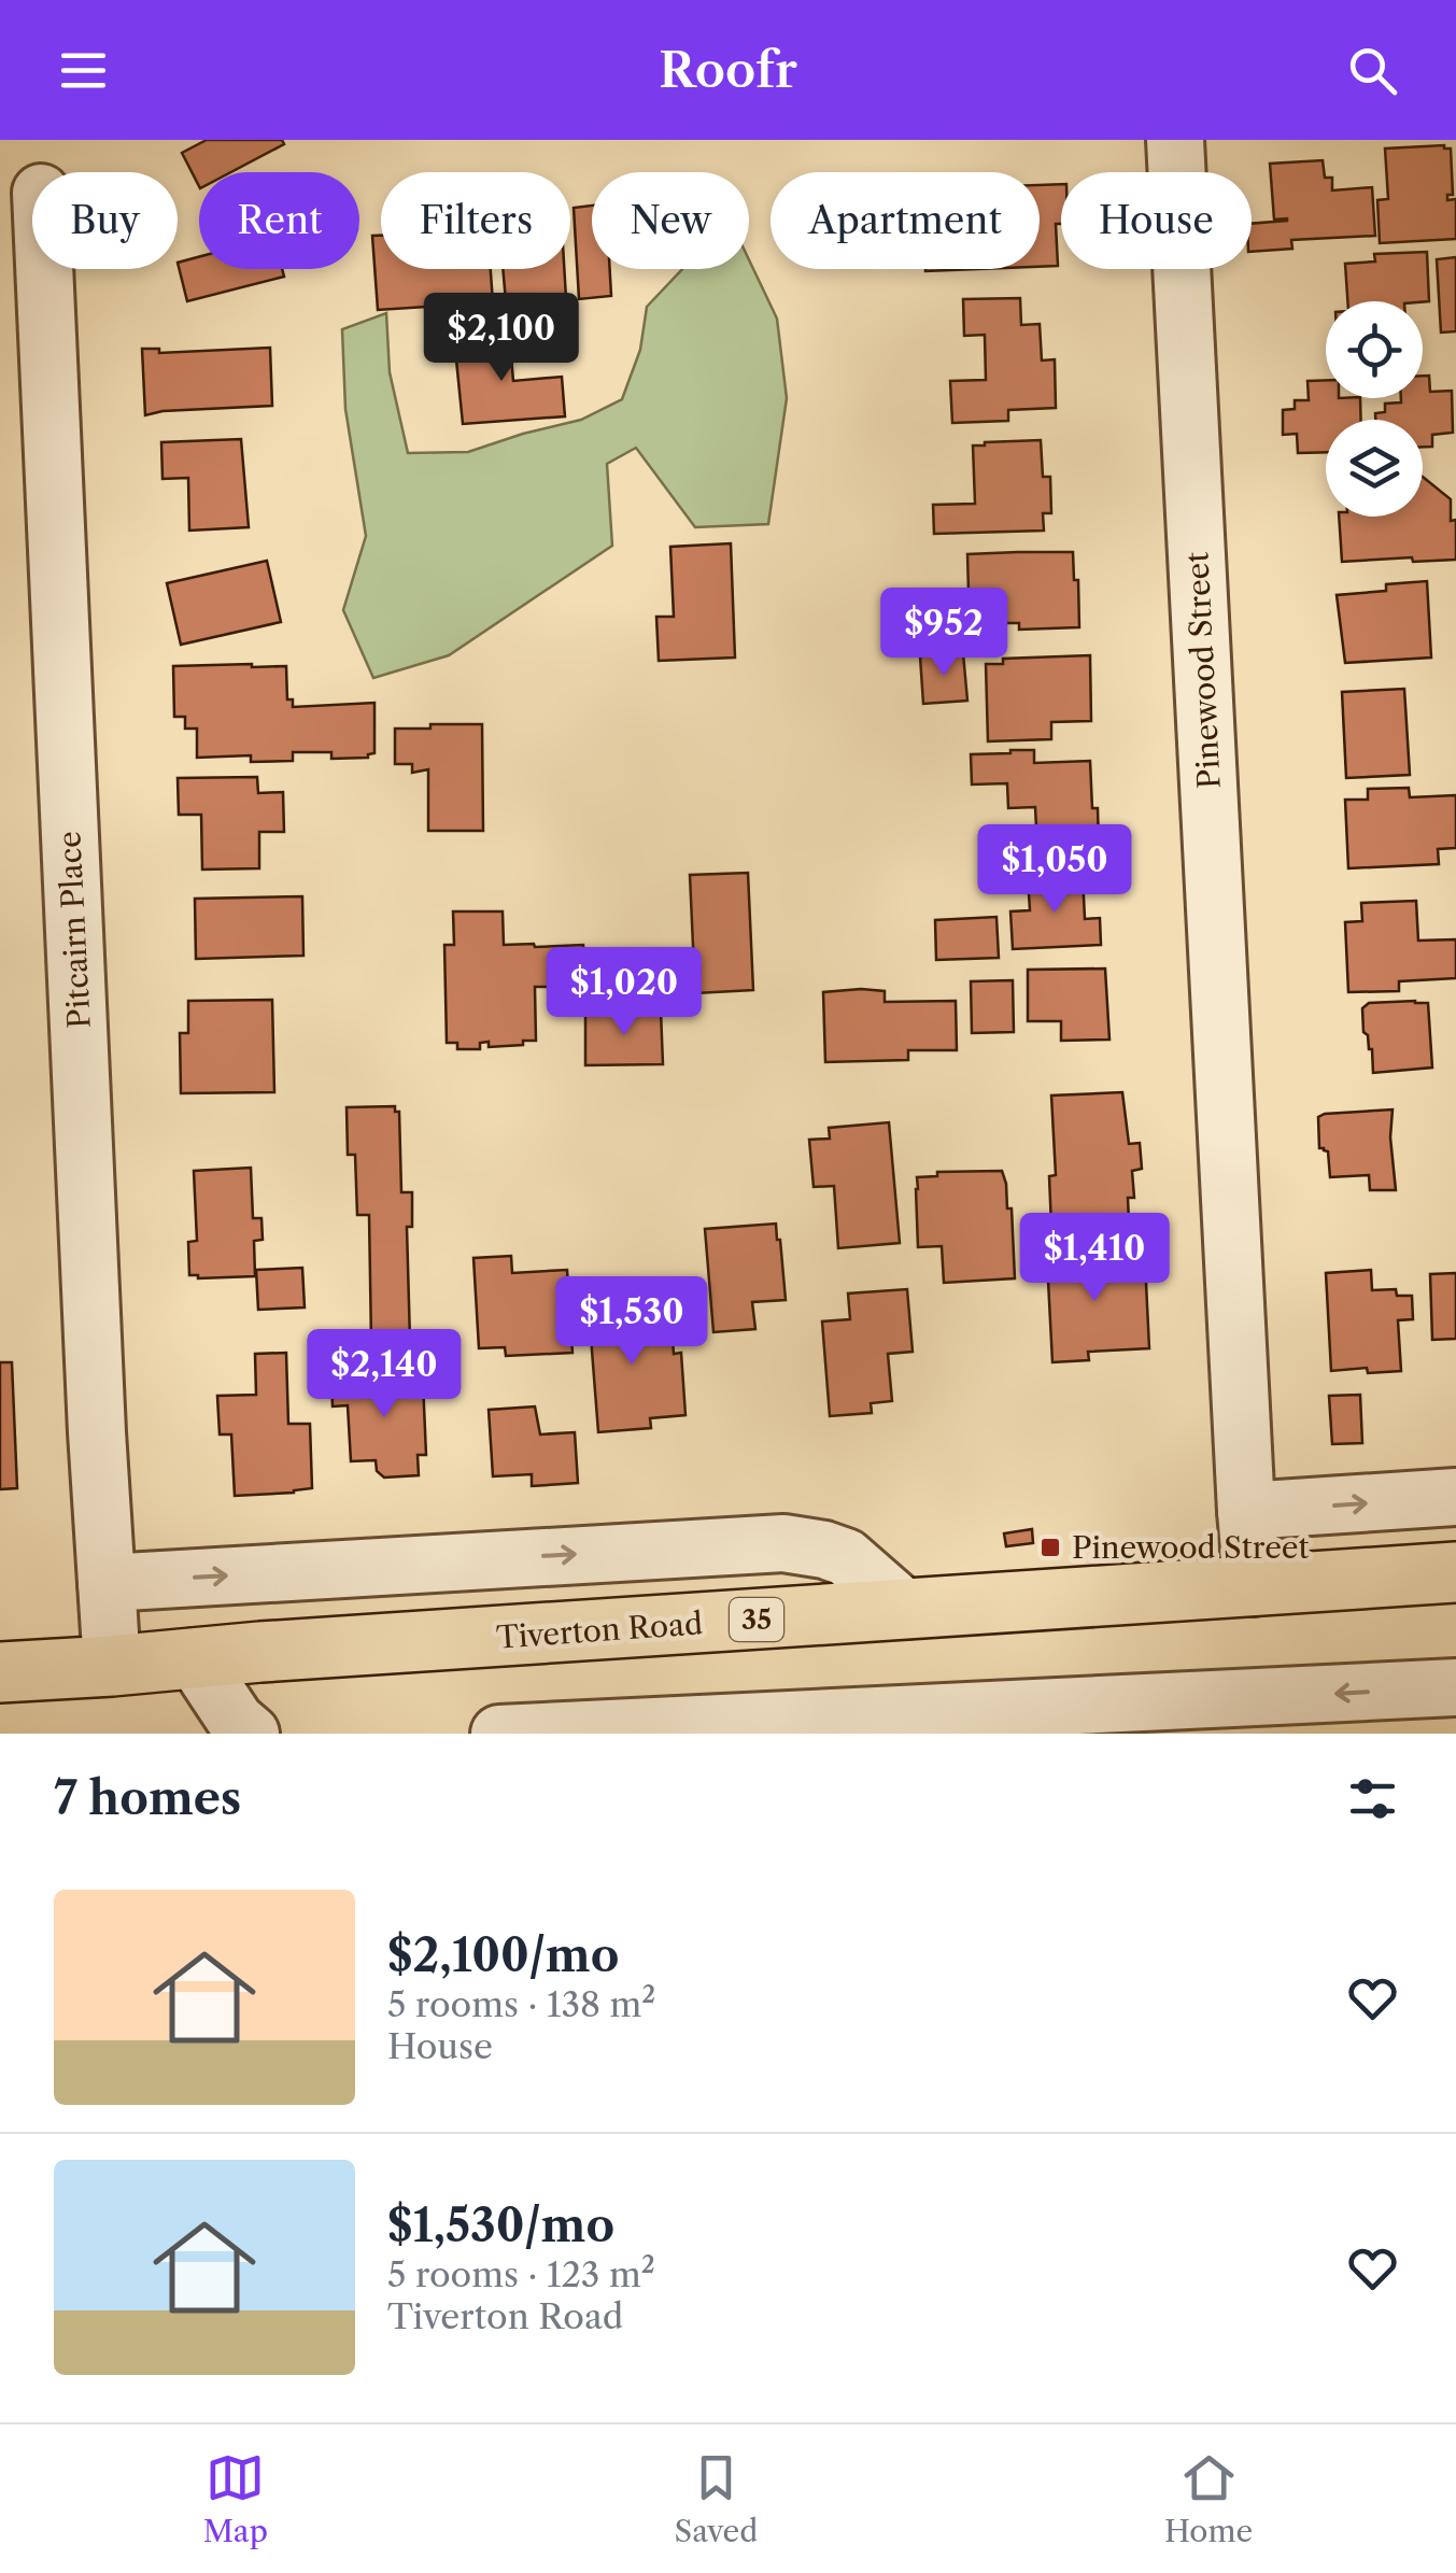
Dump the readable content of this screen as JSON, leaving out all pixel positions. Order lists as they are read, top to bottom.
{
  "streets": {
    "main road": ["35", "Tiverton Road"],
    "street": ["Pinewood Street", "Pitcairn Place"]
  },
  "crossings": [
    ["Pinewood Street", "Tiverton Road"],
    ["Pitcairn Place", "Tiverton Road"]
  ],
  "places": {
    "transit": ["Pinewood Street"]
  },
  "page": {
    "header": "Roofr",
    "chip": [
      "Buy",
      "Rent",
      "Filters",
      "New",
      "Apartment",
      "House"
    ],
    "price": [
      "$2,100",
      "$952",
      "$1,050",
      "$1,020",
      "$1,410",
      "$1,530",
      "$2,140"
    ],
    "heading": "7 homes",
    "list": [
      {
        "name": "$2,100/mo",
        "note": "5 rooms · 138 m² · House"
      },
      {
        "name": "$1,530/mo",
        "note": "5 rooms · 123 m² · Tiverton Road"
      }
    ],
    "tabs": ["Map", "Saved", "Home"]
  }
}
